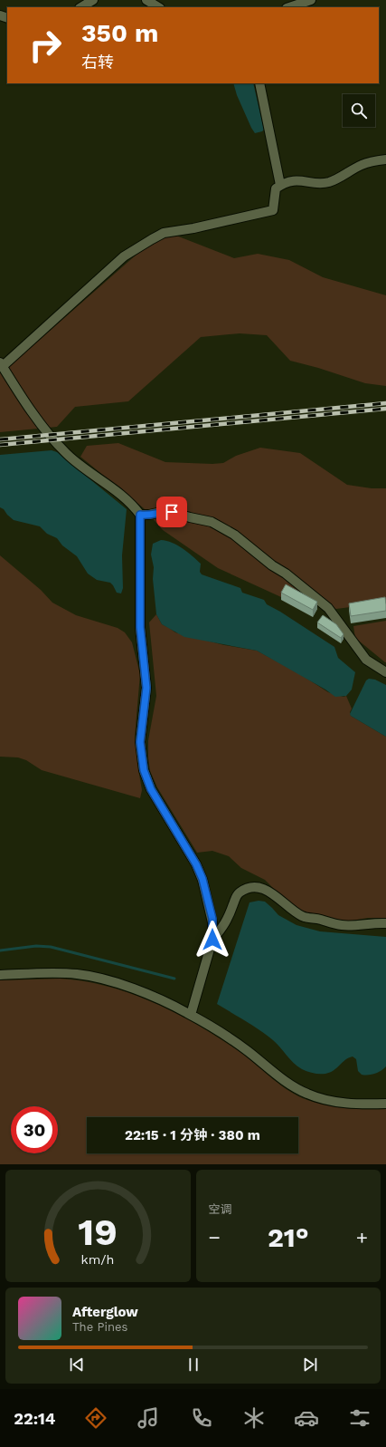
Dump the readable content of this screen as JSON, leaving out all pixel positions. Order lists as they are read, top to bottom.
{
  "page": {
    "turn": ["350 m", "右转"],
    "limit": "30",
    "trip": "22:15 · 1 分钟 · 380 m",
    "tile": "空调",
    "heat": ["−", "21°", "+"],
    "song": ["Afterglow", "The Pines"],
    "tabs": "22:14",
    "gauge": ["19", "km/h"]
  }
}
